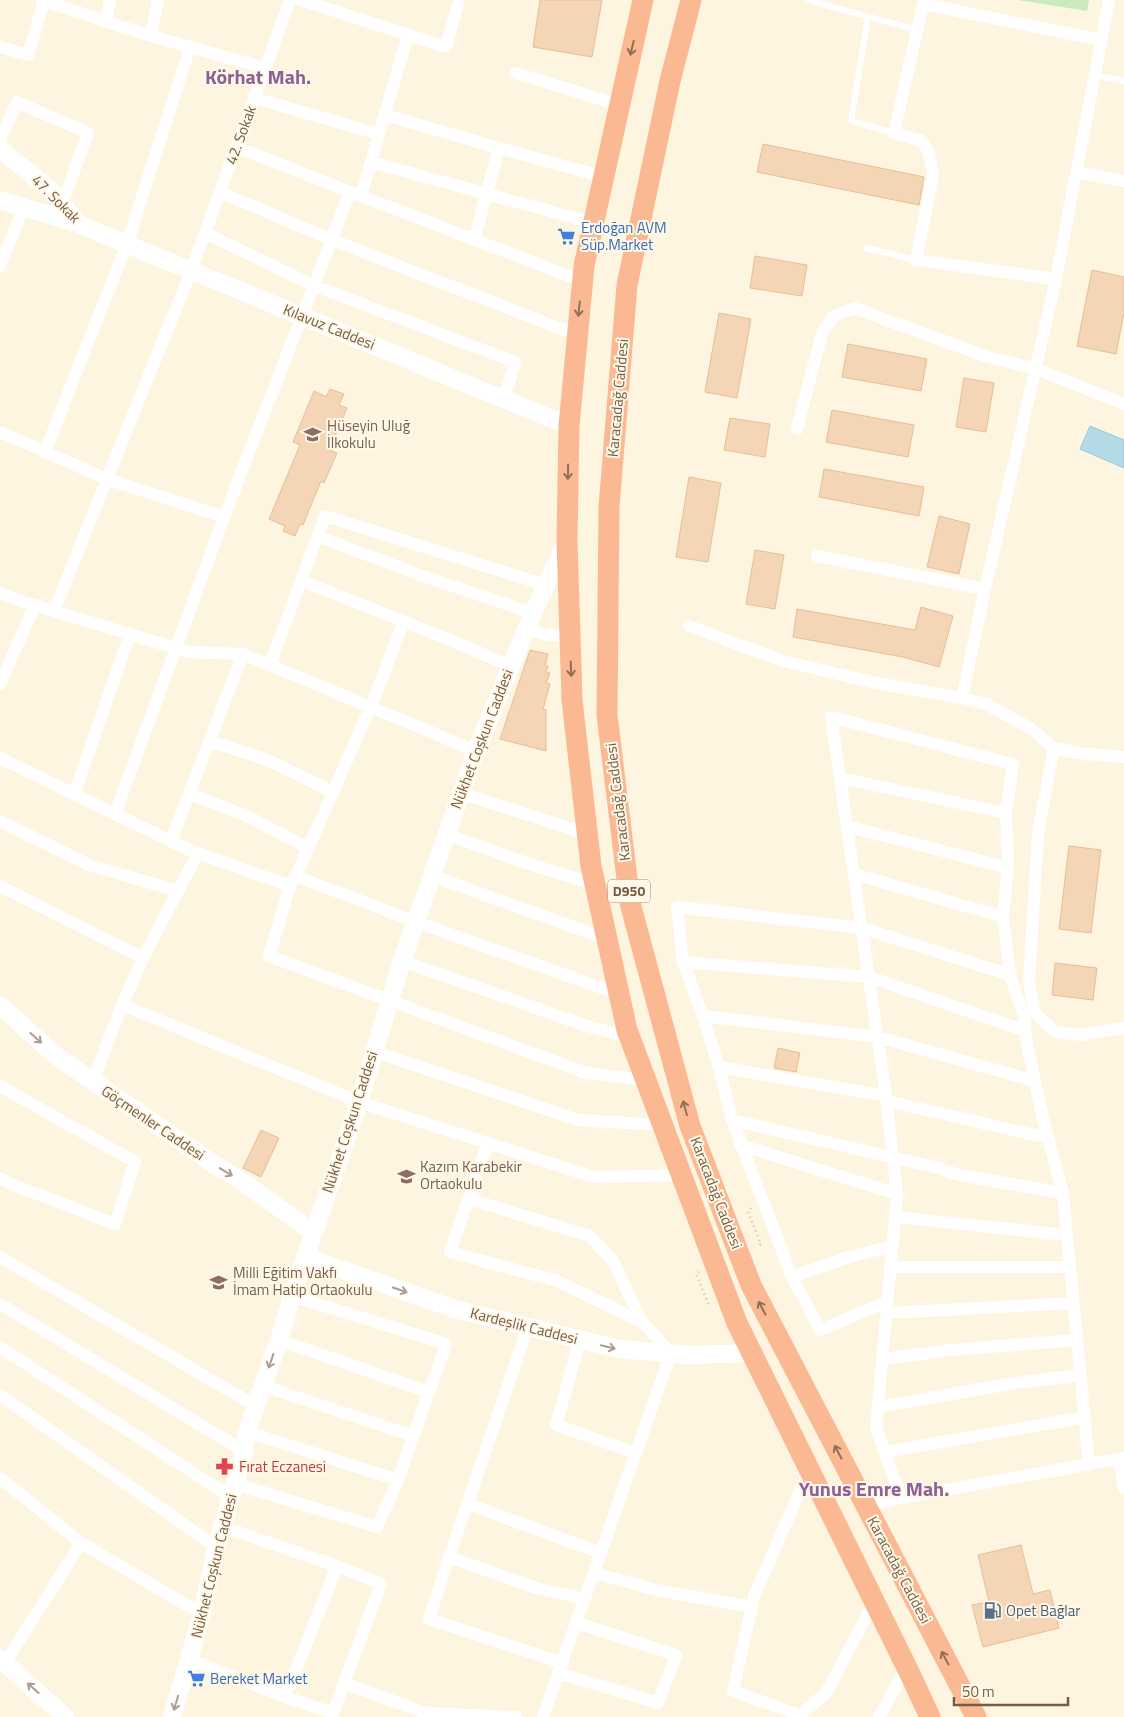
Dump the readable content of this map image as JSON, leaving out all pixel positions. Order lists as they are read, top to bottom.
{
  "streets": {
    "highway": ["Karacadağ Caddesi", "D950"],
    "street": [
      "42. Sokak",
      "47. Sokak",
      "Kılavuz Caddesi",
      "Nükhet Coşkun Caddesi",
      "Göçmenler Caddesi",
      "Kardeşlik Caddesi"
    ]
  },
  "crossings": [
    ["42. Sokak", "Kılavuz Caddesi"],
    ["47. Sokak", "Kılavuz Caddesi"],
    ["Kılavuz Caddesi", "Karacadağ Caddesi"],
    ["Karacadağ Caddesi", "Nükhet Coşkun Caddesi"],
    ["Karacadağ Caddesi", "Kardeşlik Caddesi"],
    ["Nükhet Coşkun Caddesi", "Göçmenler Caddesi"],
    ["Nükhet Coşkun Caddesi", "Kardeşlik Caddesi"]
  ],
  "districts": ["Körhat Mah.", "Yunus Emre Mah."],
  "places": {
    "supermarket": ["Erdoğan AVM Süp.Market", "Bereket Market"],
    "school or university": ["Hüseyin Uluğ İlkokulu", "Kazım Karabekir Ortaokulu", "Milli Eğitim Vakfı İmam Hatip Ortaokulu"],
    "pharmacy": ["Fırat Eczanesi"],
    "fuel station": ["Opet Bağlar"]
  },
  "scale_bar": "50 m"
}
